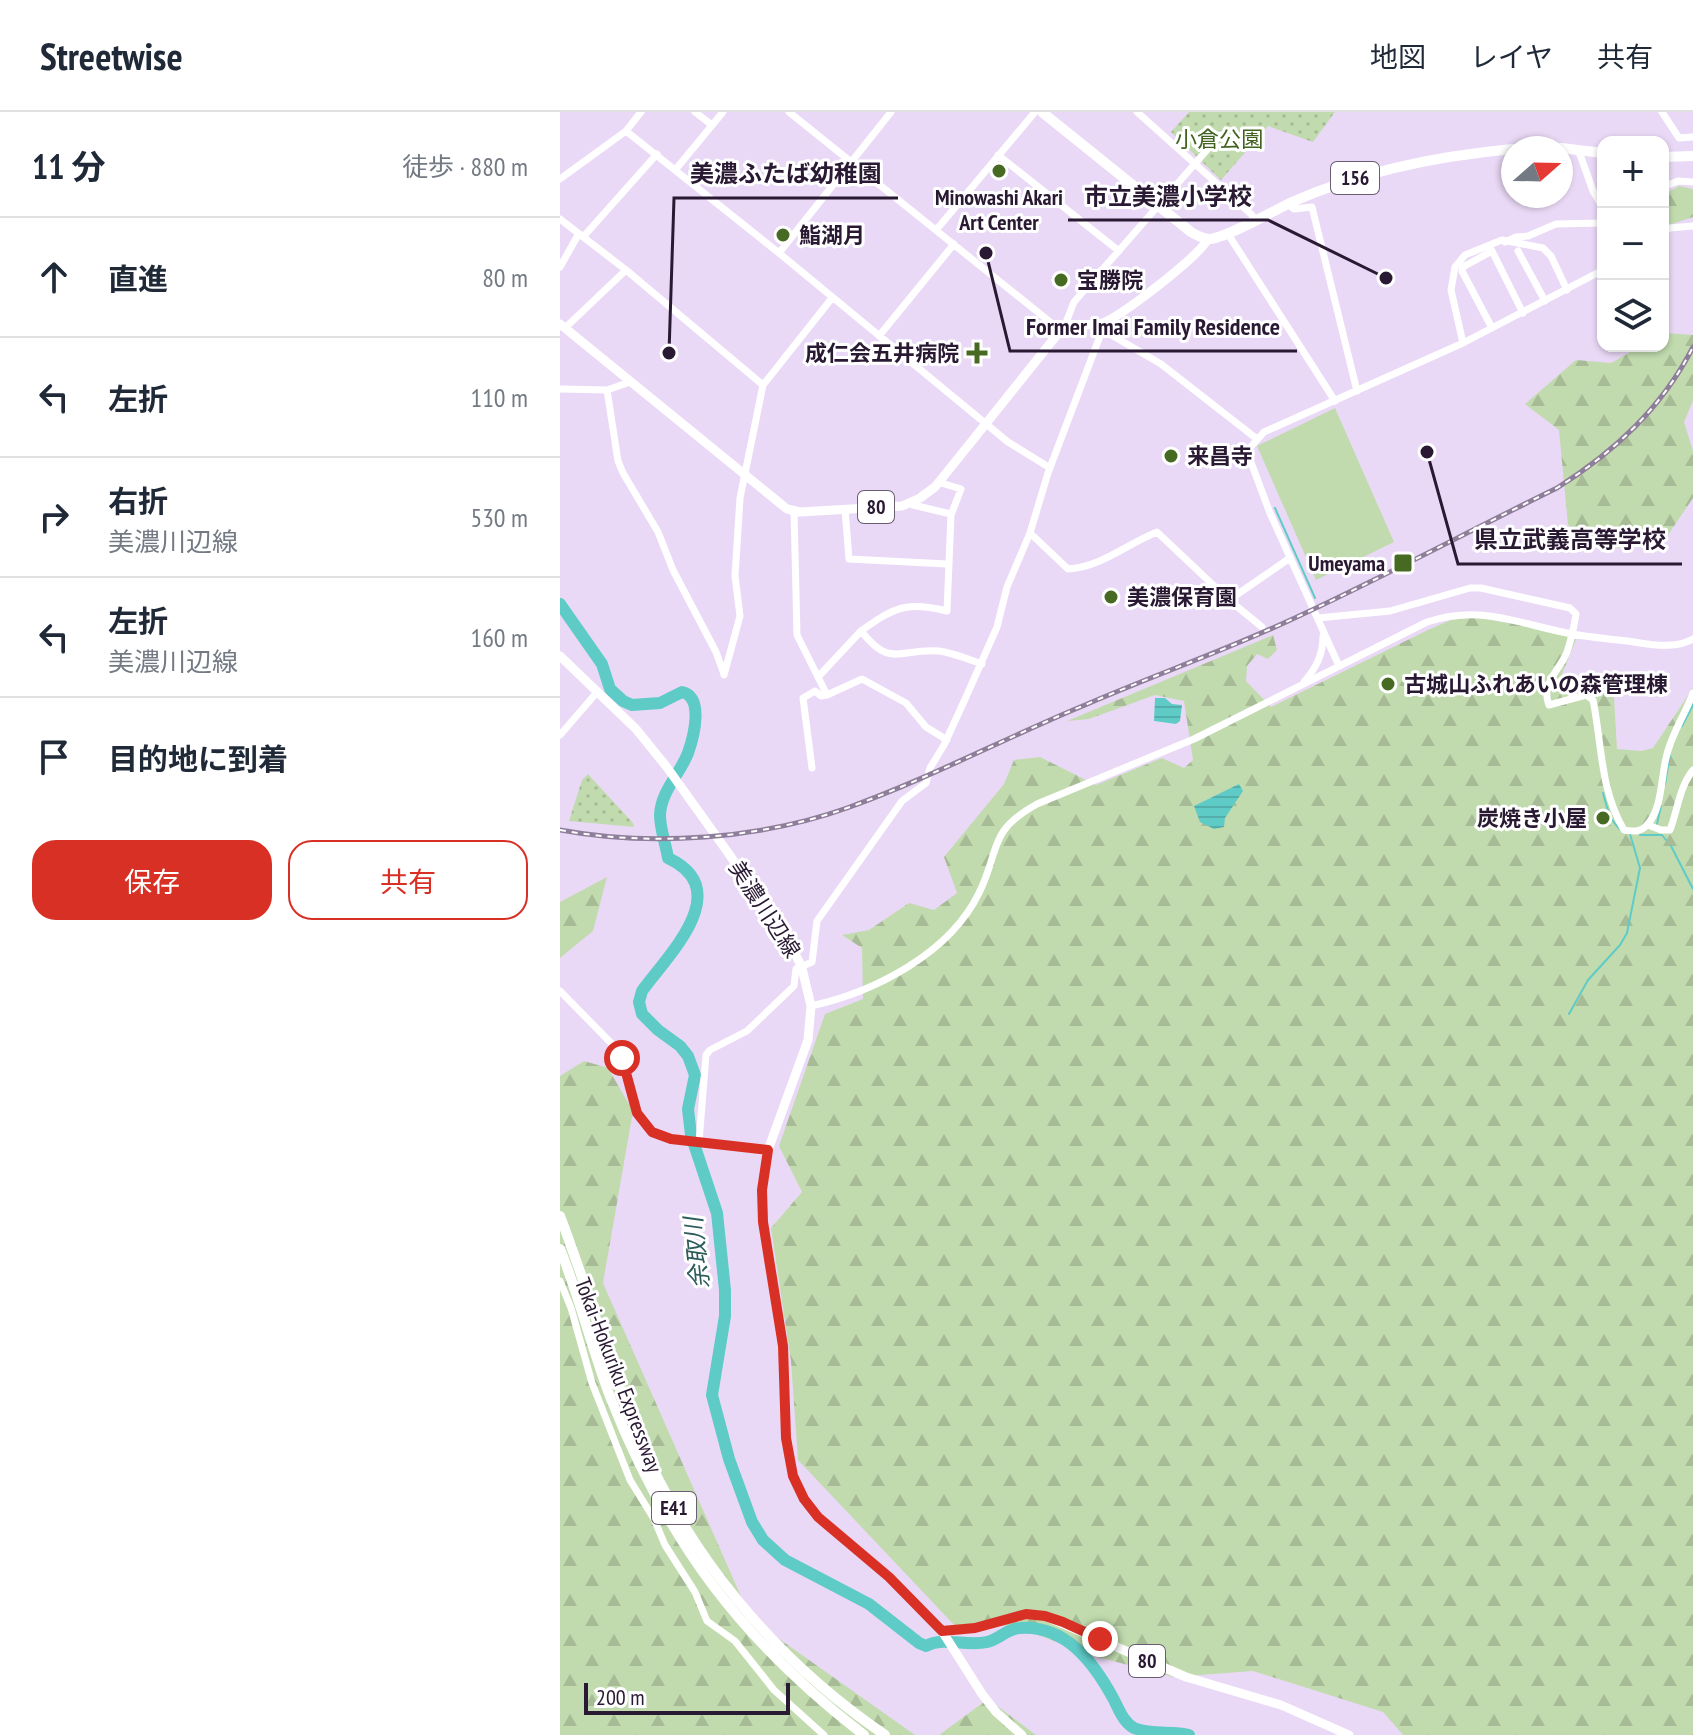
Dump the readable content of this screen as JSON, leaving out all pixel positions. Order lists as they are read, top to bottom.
{
  "streets": {
    "highway": ["156", "Tokai-Hokuriku Expressway", "E41"],
    "main road": ["80", "美濃川辺線"]
  },
  "crossings": [
    ["80", "美濃川辺線"]
  ],
  "water": ["余取川"],
  "parks": ["小倉公園"],
  "places": {
    "other": [
      "Minowashi Akari Art Center",
      "鮨湖月",
      "Former Imai Family Residence",
      "市立美濃小学校",
      "宝勝院",
      "美濃ふたば幼稚園",
      "県立武義高等学校",
      "来昌寺",
      "美濃保育園",
      "古城山ふれあいの森管理棟",
      "炭焼き小屋"
    ],
    "health": ["成仁会五井病院"],
    "transit": ["Umeyama"]
  },
  "scale_bar": "200 m",
  "north": "right",
  "page": {
    "header": "Streetwise",
    "nav": ["地図", "レイヤ", "共有"],
    "heading": ["11 分", "徒歩 · 880 m"],
    "map_buttons": ["+", "−"],
    "list": [
      ["直進", "80 m"],
      ["左折", "110 m"],
      ["右折", "美濃川辺線", "530 m"],
      ["左折", "美濃川辺線", "160 m"],
      "目的地に到着"
    ],
    "buttons": ["保存", "共有"],
    "scale": "200 m"
  }
}
